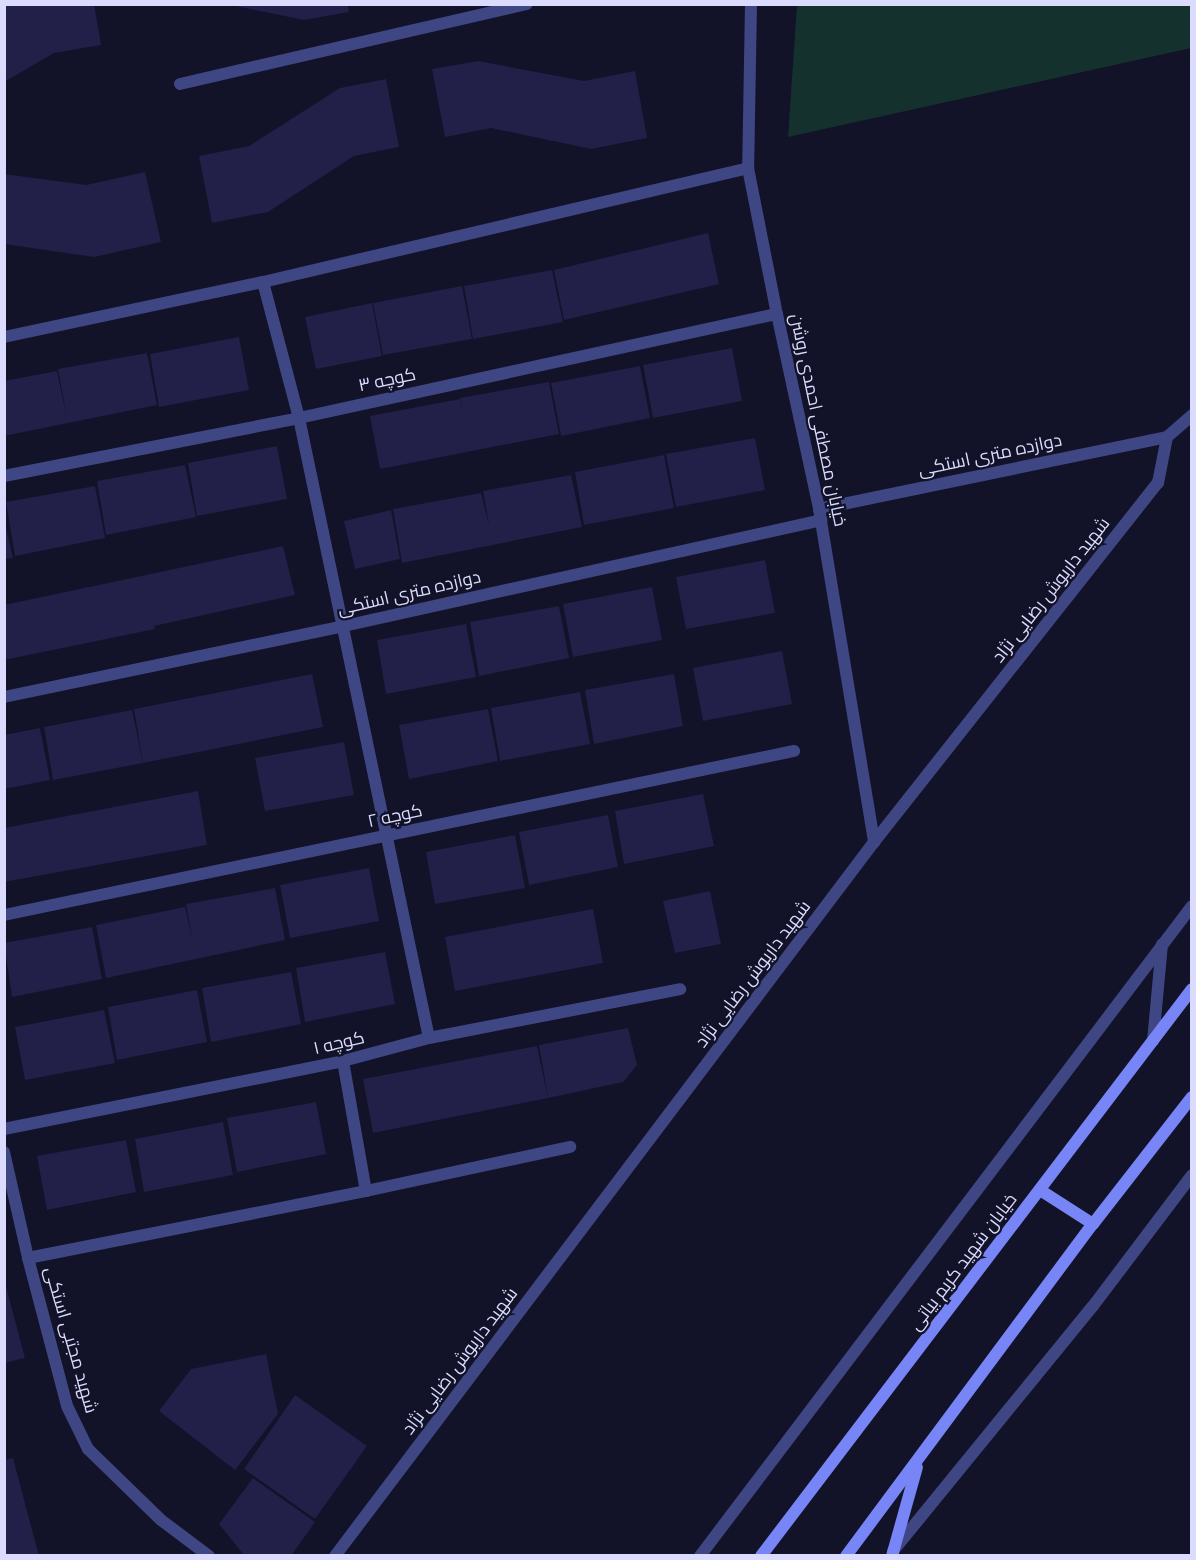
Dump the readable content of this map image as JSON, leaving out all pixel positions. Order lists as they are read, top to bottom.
{
  "streets": {
    "main road": ["خیابان شهید کریم بیاتی"],
    "street": [
      "کوچه ۳",
      "خیابان مصطفی احمدی روشن",
      "دوازده متری استکی",
      "شهید داریوش رضایی نژاد",
      "کوچه ۲",
      "کوچه ۱",
      "شهید مجتبی استکی"
    ]
  },
  "crossings": [
    ["کوچه ۳", "خیابان مصطفی احمدی روشن"],
    ["خیابان مصطفی احمدی روشن", "دوازده متری استکی"],
    ["خیابان مصطفی احمدی روشن", "شهید داریوش رضایی نژاد"],
    ["دوازده متری استکی", "شهید داریوش رضایی نژاد"]
  ]
}
